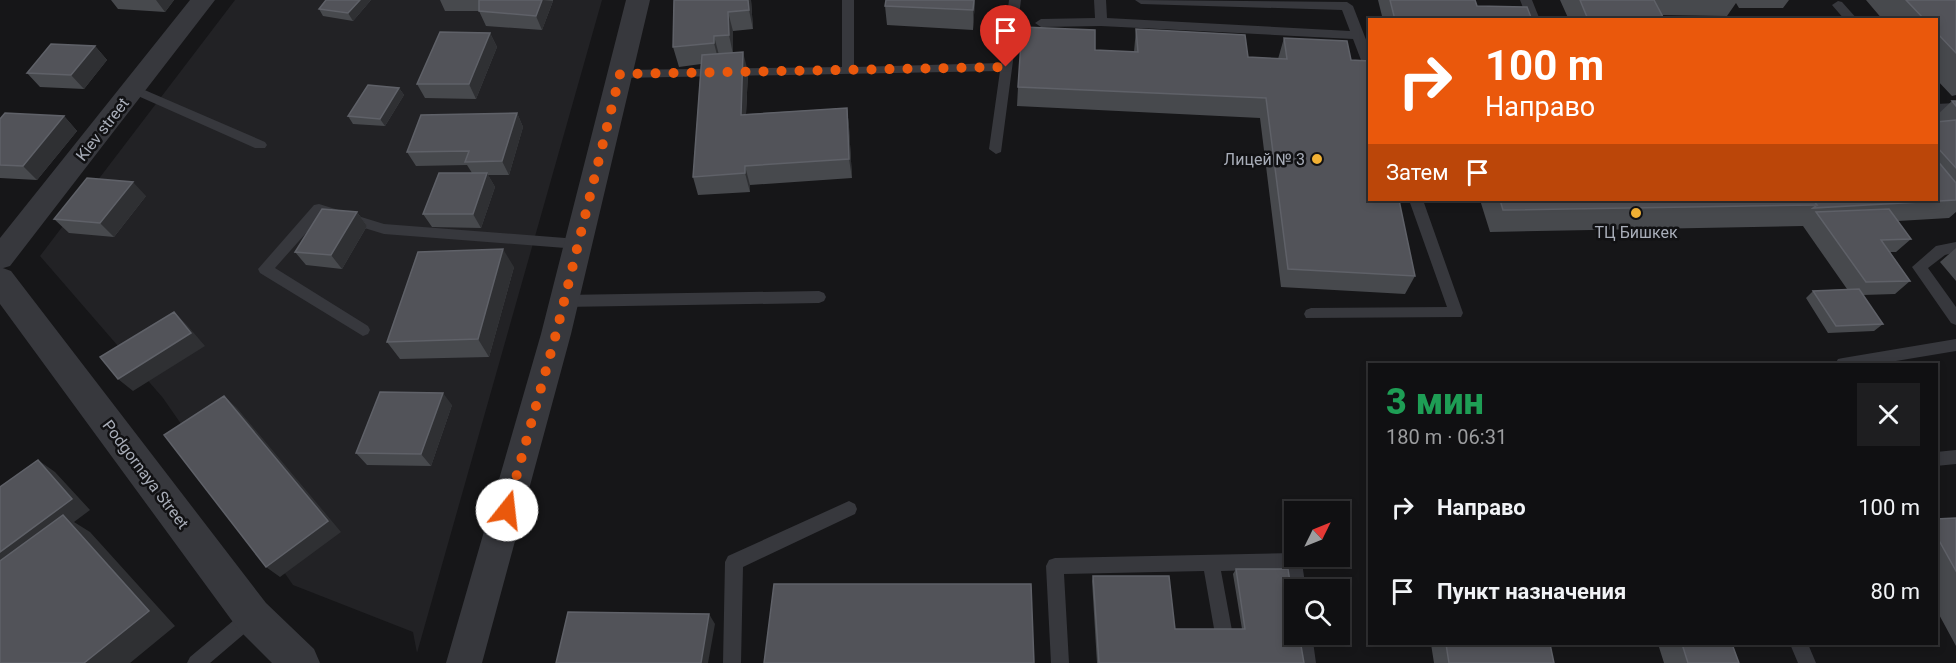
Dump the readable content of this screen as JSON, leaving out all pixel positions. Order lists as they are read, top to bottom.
{
  "streets": {
    "street": ["Kiev street", "Podgornaya Street"]
  },
  "places": ["Лицей № 3", "ТЦ Бишкек"],
  "north": "top right",
  "page": {
    "turn": ["100 m", "Направо"],
    "then": "Затем",
    "heading": ["3 мин", "180 m · 06:31"],
    "list": [
      {
        "name": "Направо",
        "value": "100 m"
      },
      {
        "name": "Пункт назначения",
        "value": "80 m"
      }
    ]
  }
}
